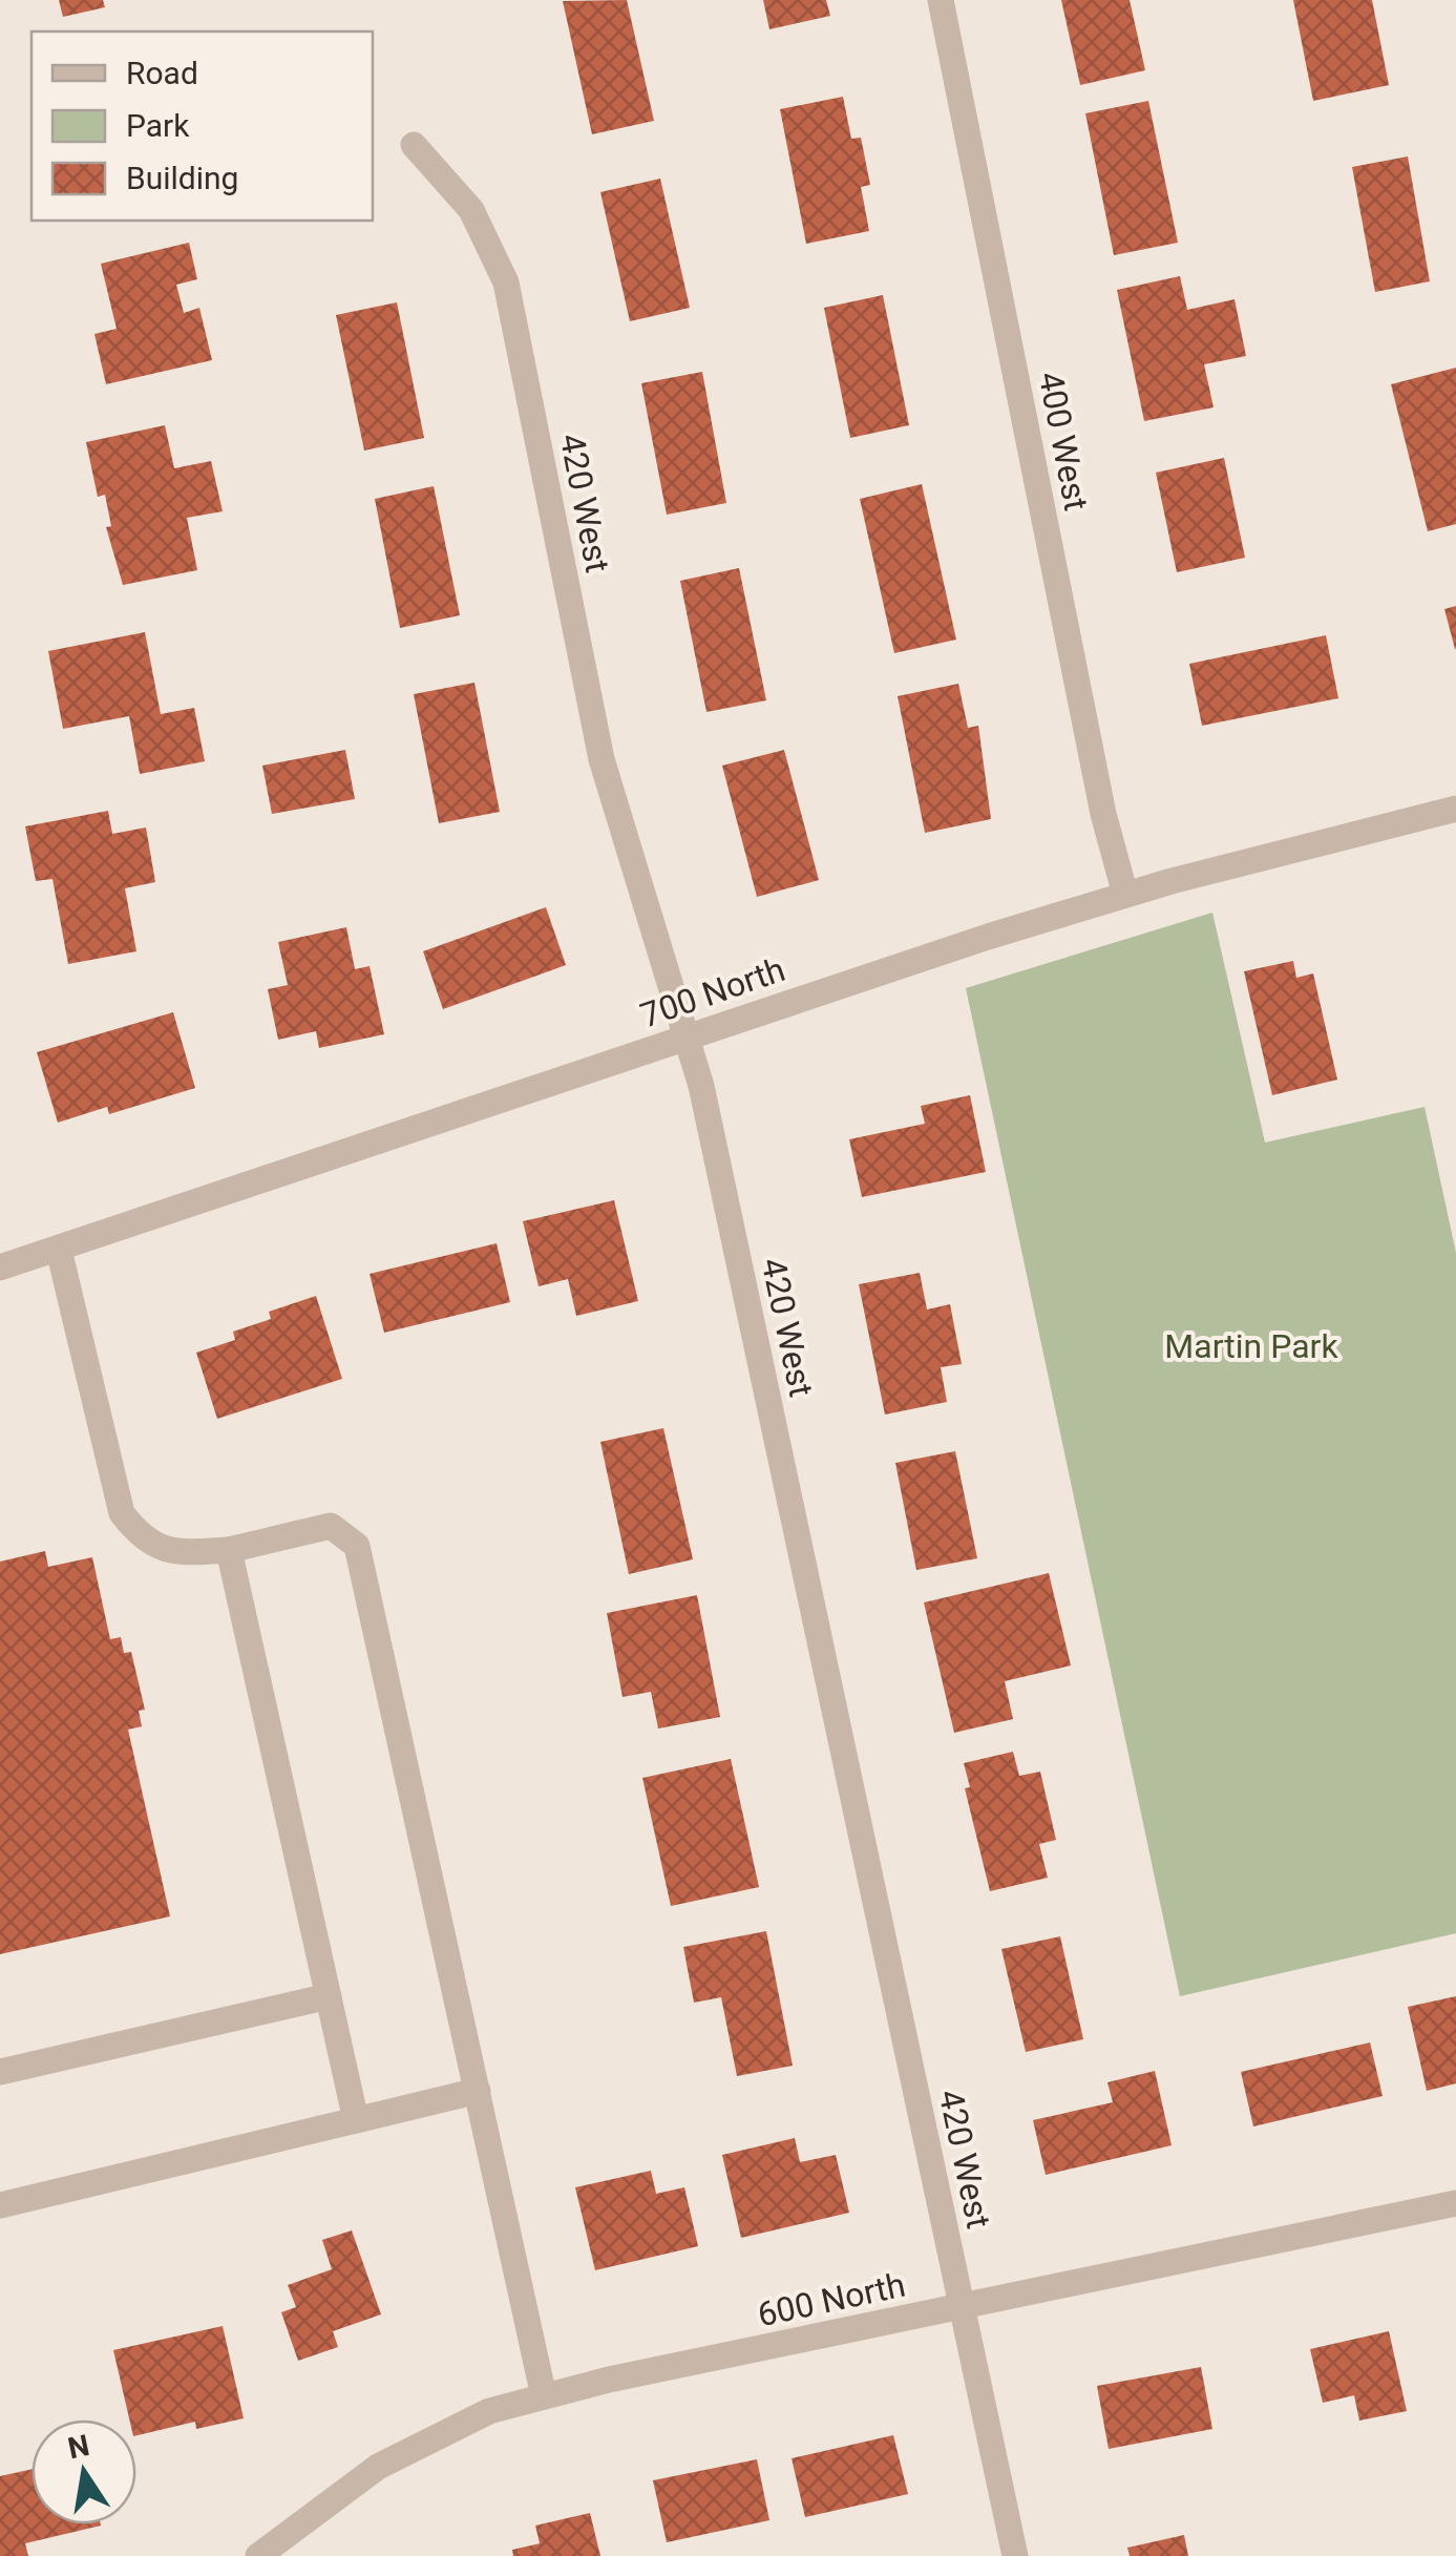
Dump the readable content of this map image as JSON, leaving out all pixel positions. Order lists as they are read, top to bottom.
{
  "streets": {
    "street": [
      "400 West",
      "420 West",
      "700 North",
      "600 North"
    ]
  },
  "crossings": [
    ["400 West", "700 North"],
    ["420 West", "700 North"],
    ["420 West", "600 North"]
  ],
  "parks": ["Martin Park"],
  "legend": ["Road", "Park", "Building"],
  "north": "top"
}
